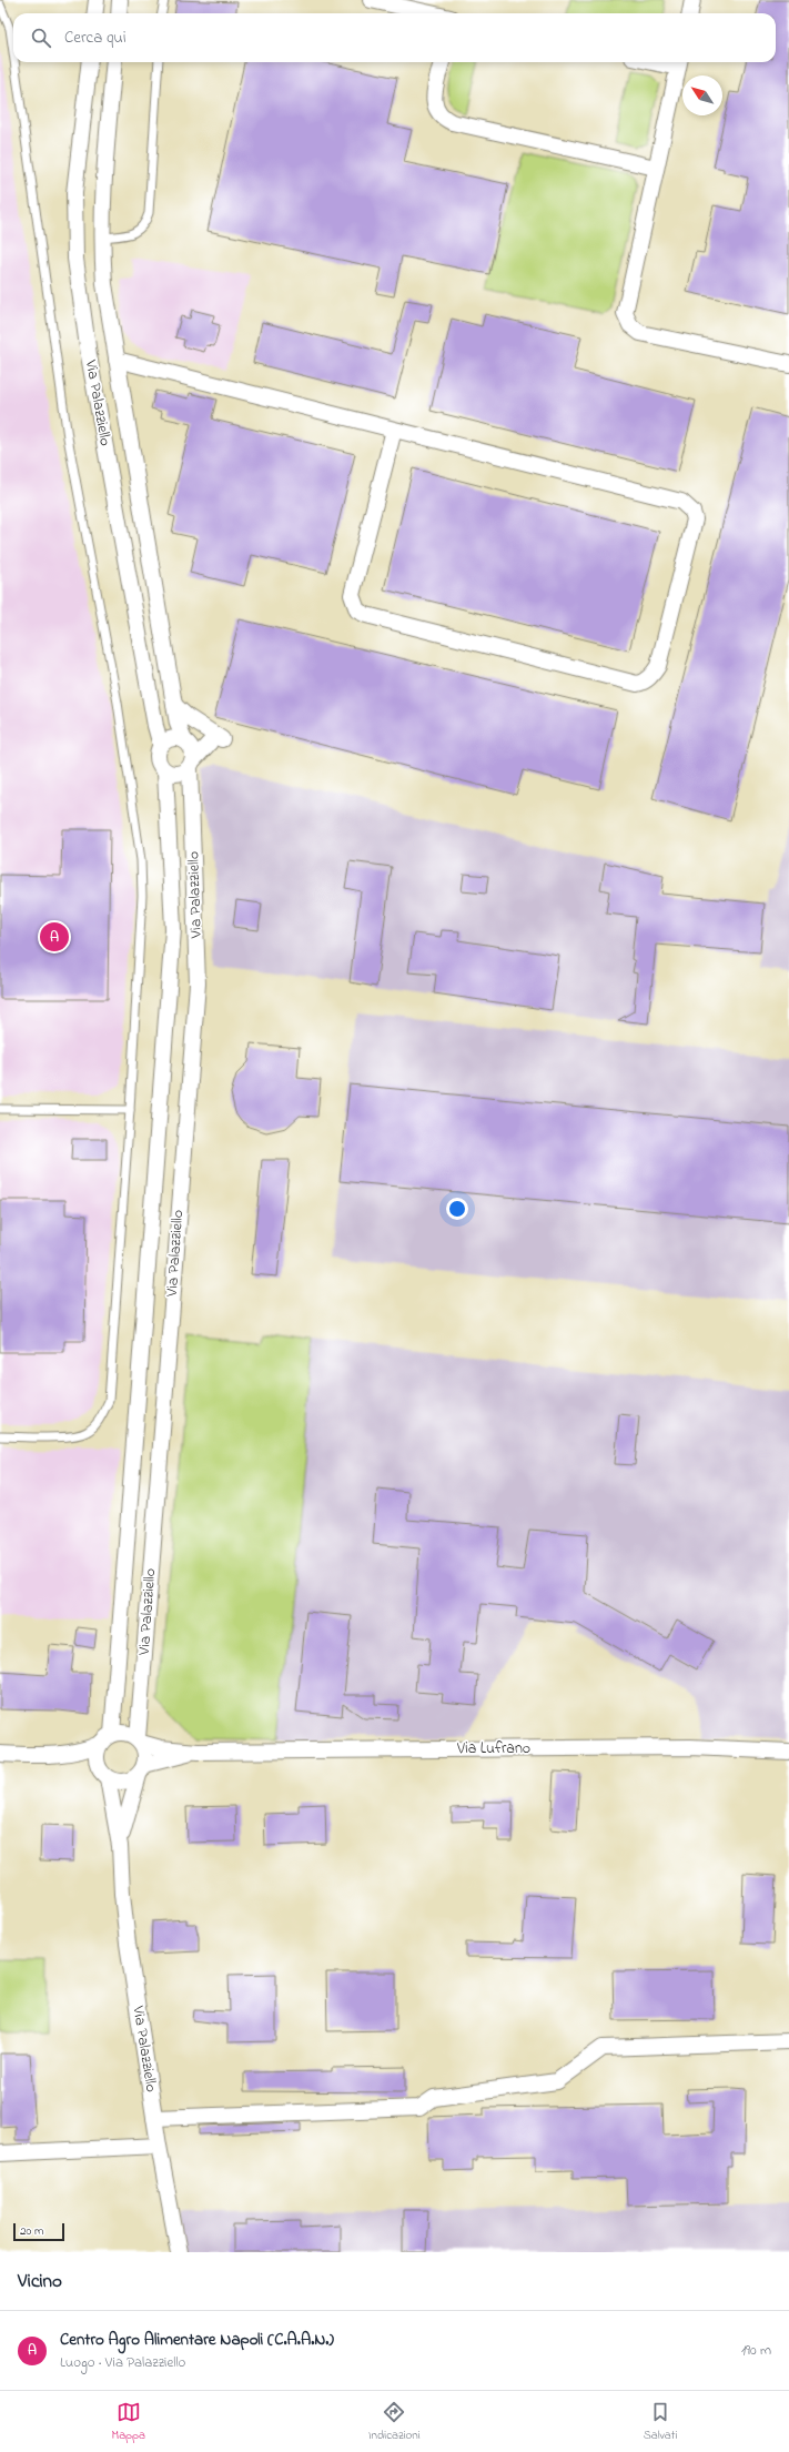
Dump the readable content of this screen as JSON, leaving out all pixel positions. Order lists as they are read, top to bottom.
{
  "streets": {
    "street": ["Via Palazziello", "Via Lufrano"]
  },
  "crossings": [
    ["Via Palazziello", "Via Lufrano"]
  ],
  "scale_bar": "20 m",
  "north": "top left",
  "page": {
    "search": "Cerca qui",
    "pins": "A",
    "scale": "20 m",
    "heading": "Vicino",
    "list": [
      {
        "mark": "A",
        "name": "Centro Agro Alimentare Napoli (C.A.A.N.)",
        "note": "Luogo · Via Palazziello",
        "value": "190 m"
      }
    ],
    "nav": ["Mappa", "Indicazioni", "Salvati"]
  }
}
